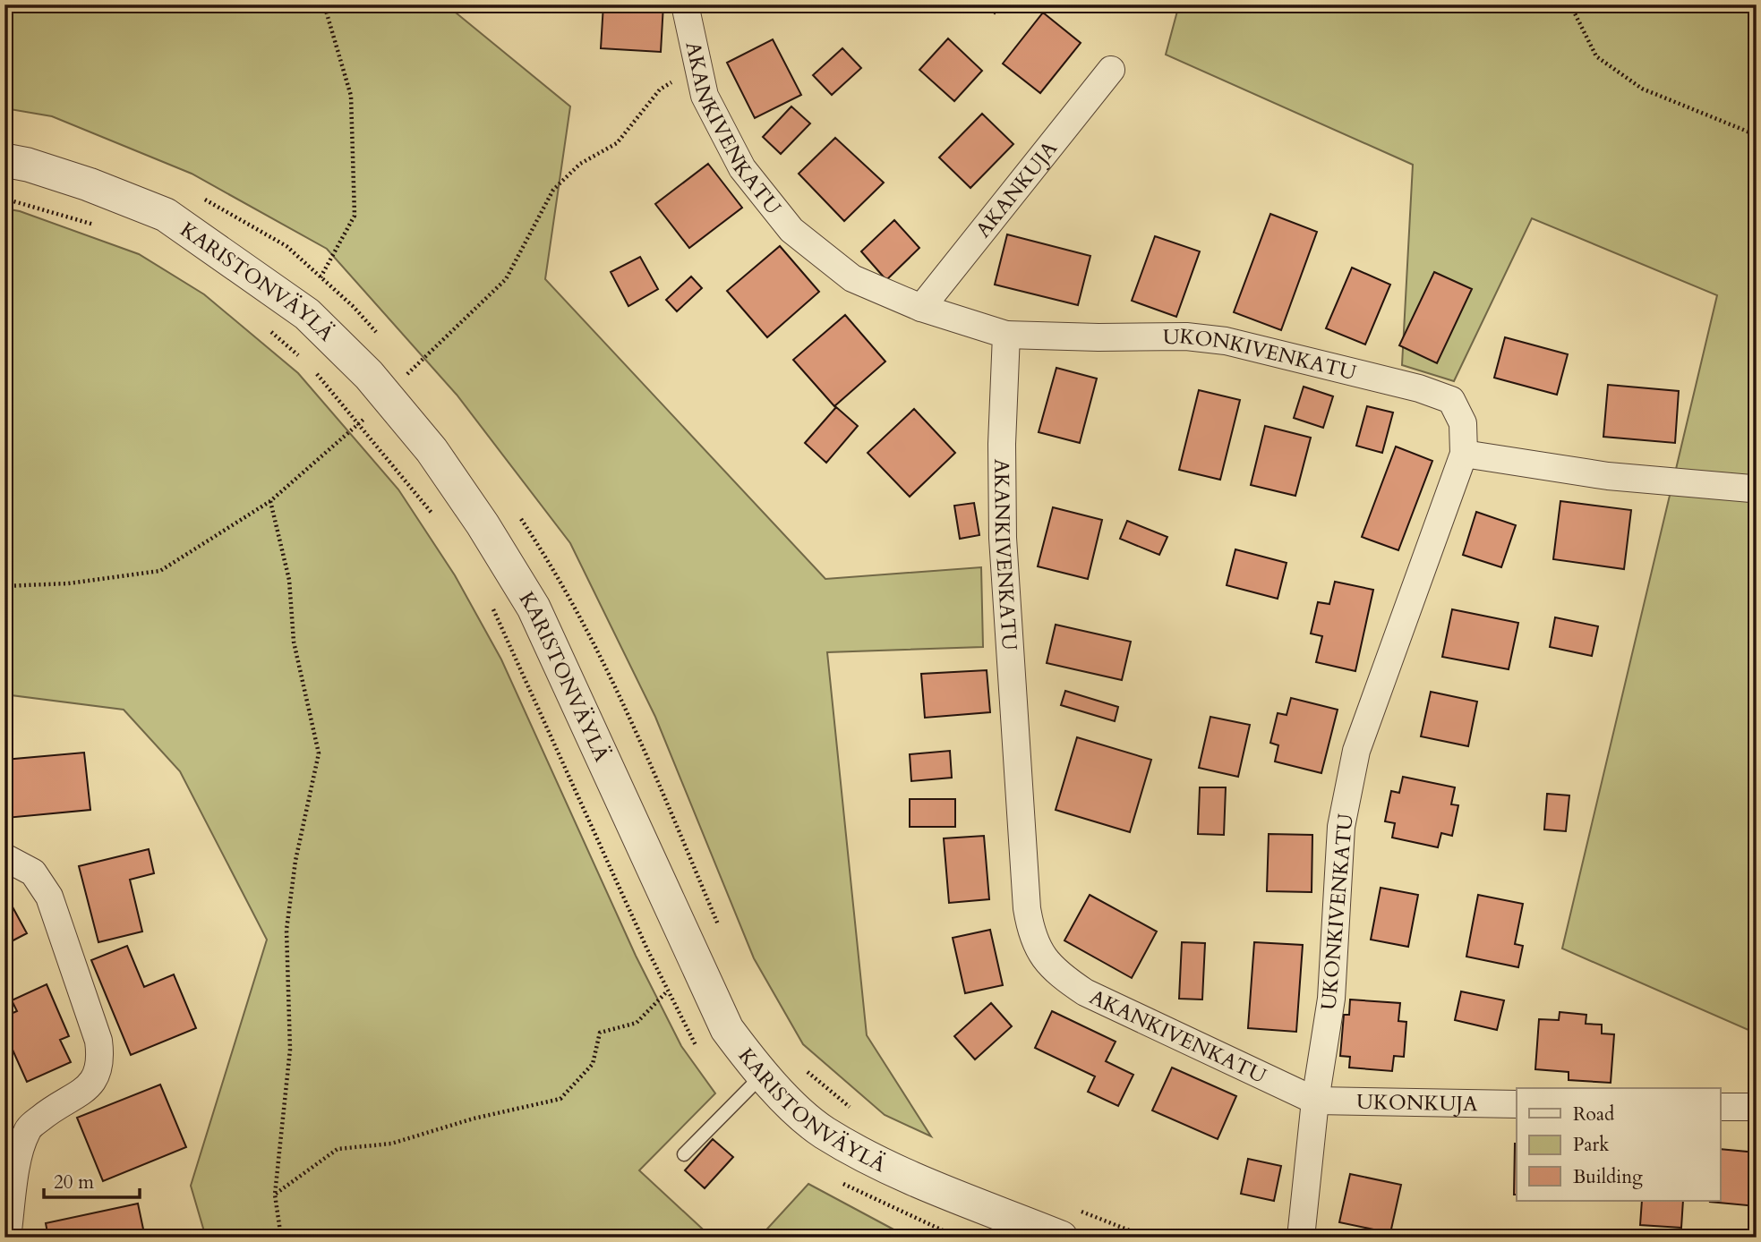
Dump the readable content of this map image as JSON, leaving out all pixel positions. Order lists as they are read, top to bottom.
{
  "streets": {
    "street": [
      "AKANKIVENKATU",
      "AKANKUJA",
      "KARISTONVÄYLÄ",
      "UKONKIVENKATU",
      "UKONKUJA"
    ]
  },
  "crossings": [
    ["AKANKIVENKATU", "AKANKUJA"],
    ["AKANKIVENKATU", "UKONKIVENKATU"],
    ["AKANKIVENKATU", "UKONKUJA"],
    ["UKONKIVENKATU", "UKONKUJA"]
  ],
  "legend": ["Road", "Park", "Building"],
  "scale_bar": "20 m"
}
